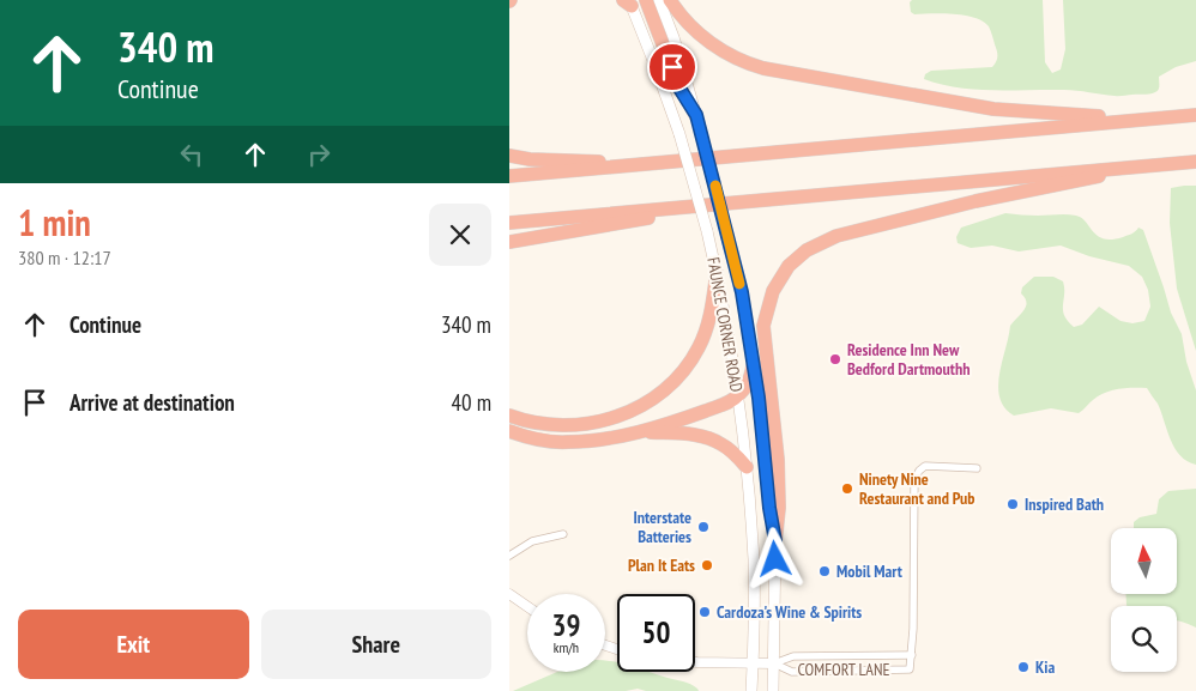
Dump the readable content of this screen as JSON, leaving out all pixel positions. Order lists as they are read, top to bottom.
{
  "streets": {
    "main road": ["FAUNCE CORNER ROAD"],
    "street": ["COMFORT LANE"]
  },
  "crossings": [
    ["FAUNCE CORNER ROAD", "COMFORT LANE"]
  ],
  "places": [
    "Residence Inn New Bedford Dartmouthh",
    "Ninety Nine Restaurant and Pub",
    "Inspired Bath",
    "Interstate Batteries",
    "Plan It Eats",
    "Mobil Mart",
    "Cardoza's Wine & Spirits",
    "Kia"
  ],
  "north": "top",
  "page": {
    "turn": ["340 m", "Continue"],
    "heading": ["1 min", "380 m · 12:17"],
    "list": [
      {
        "name": "Continue",
        "value": "340 m"
      },
      {
        "name": "Arrive at destination",
        "value": "40 m"
      }
    ],
    "speed": "39 km/h",
    "limit": "50",
    "buttons": ["Exit", "Share"]
  }
}
